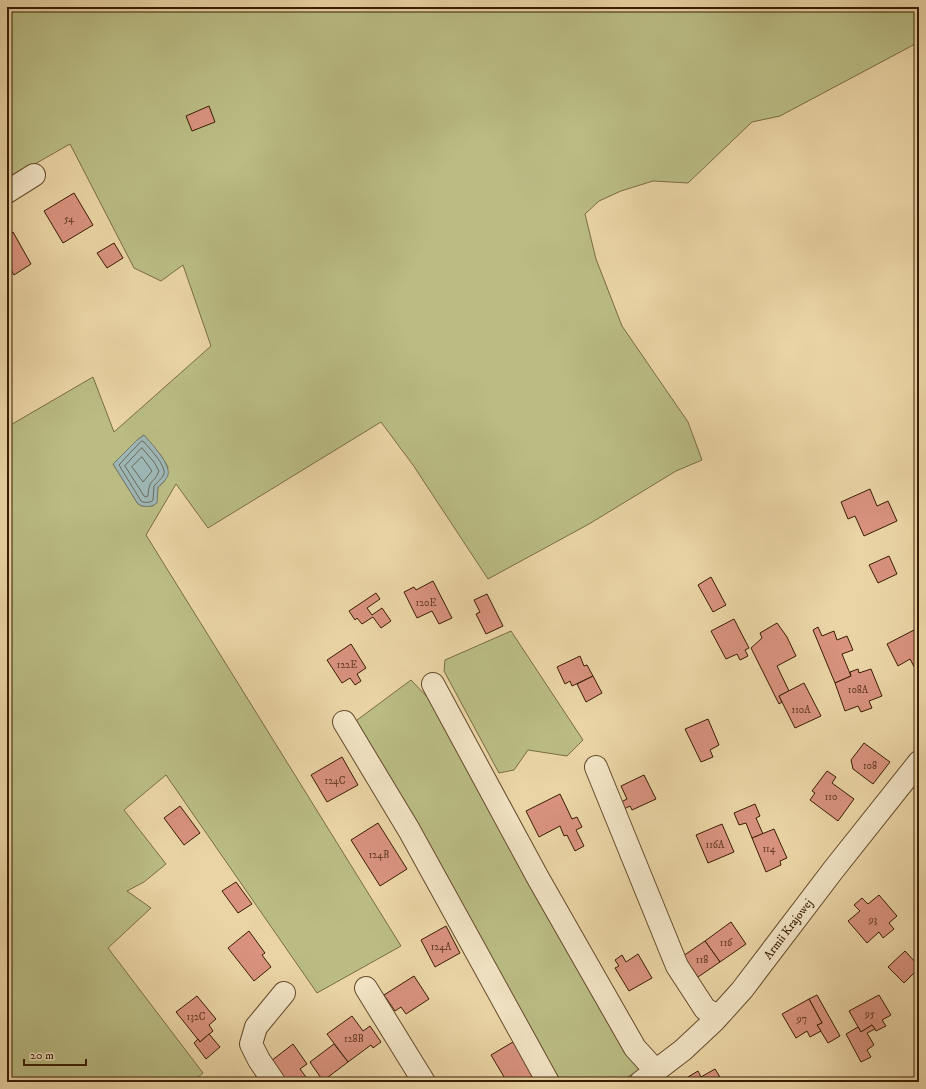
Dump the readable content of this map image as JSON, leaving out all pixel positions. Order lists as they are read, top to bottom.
{
  "streets": {
    "street": ["Armii Krajowej"]
  },
  "house_numbers": [
    "54",
    "120E",
    "122E",
    "108A",
    "110A",
    "108",
    "124C",
    "110",
    "116A",
    "114",
    "124B",
    "93",
    "116",
    "124A",
    "118",
    "95",
    "132C",
    "97",
    "128B"
  ],
  "scale_bar": "20 m"
}
